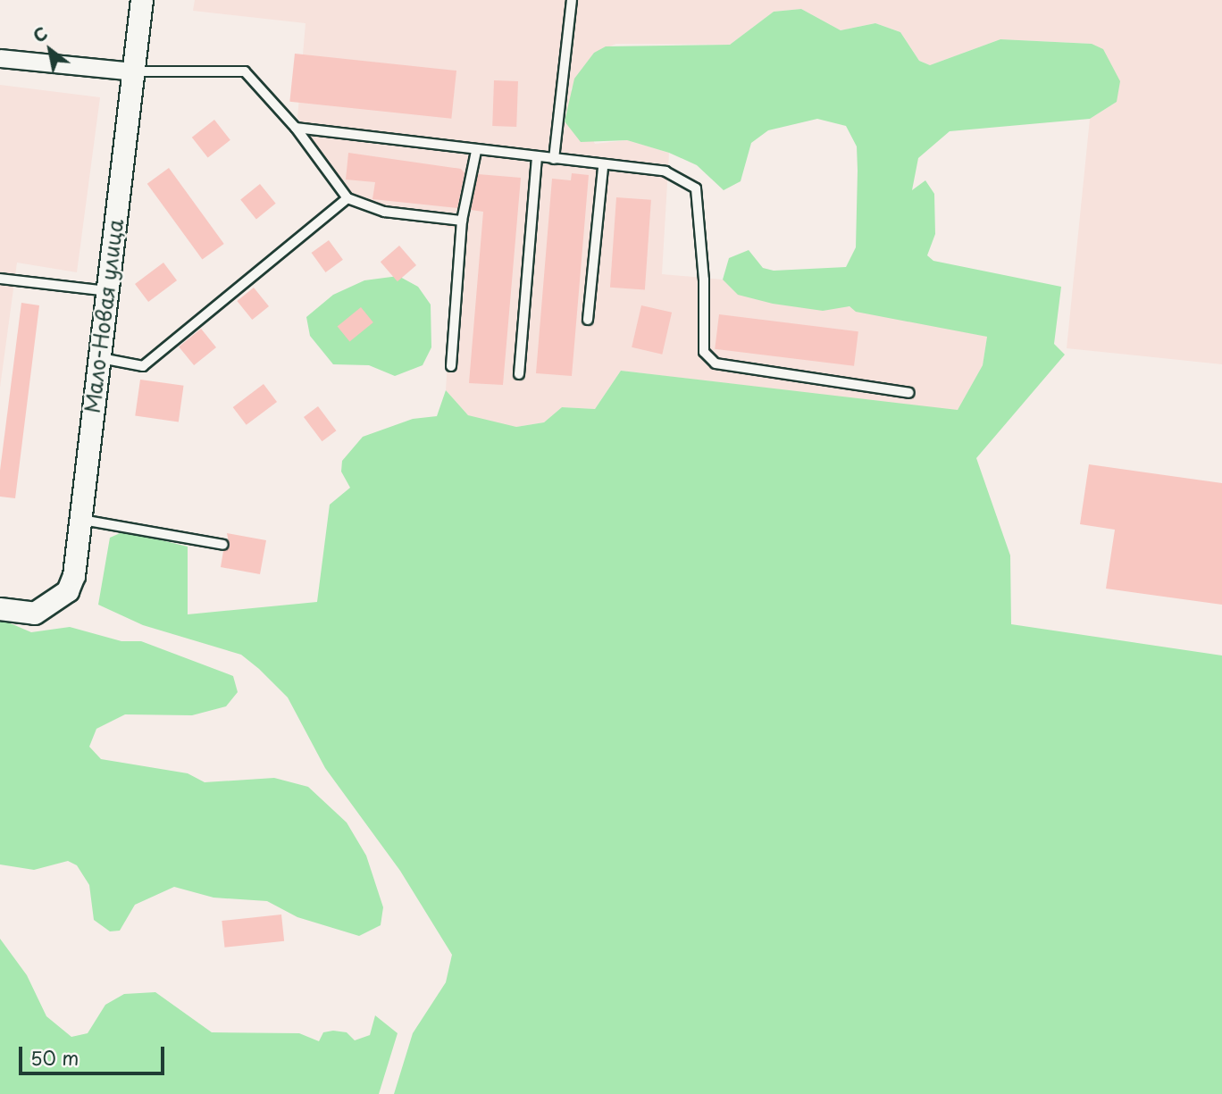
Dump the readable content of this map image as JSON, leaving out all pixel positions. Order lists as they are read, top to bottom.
{
  "streets": {
    "street": ["Мало-Новая улица"]
  },
  "scale_bar": "50 m",
  "north": "top left"
}
